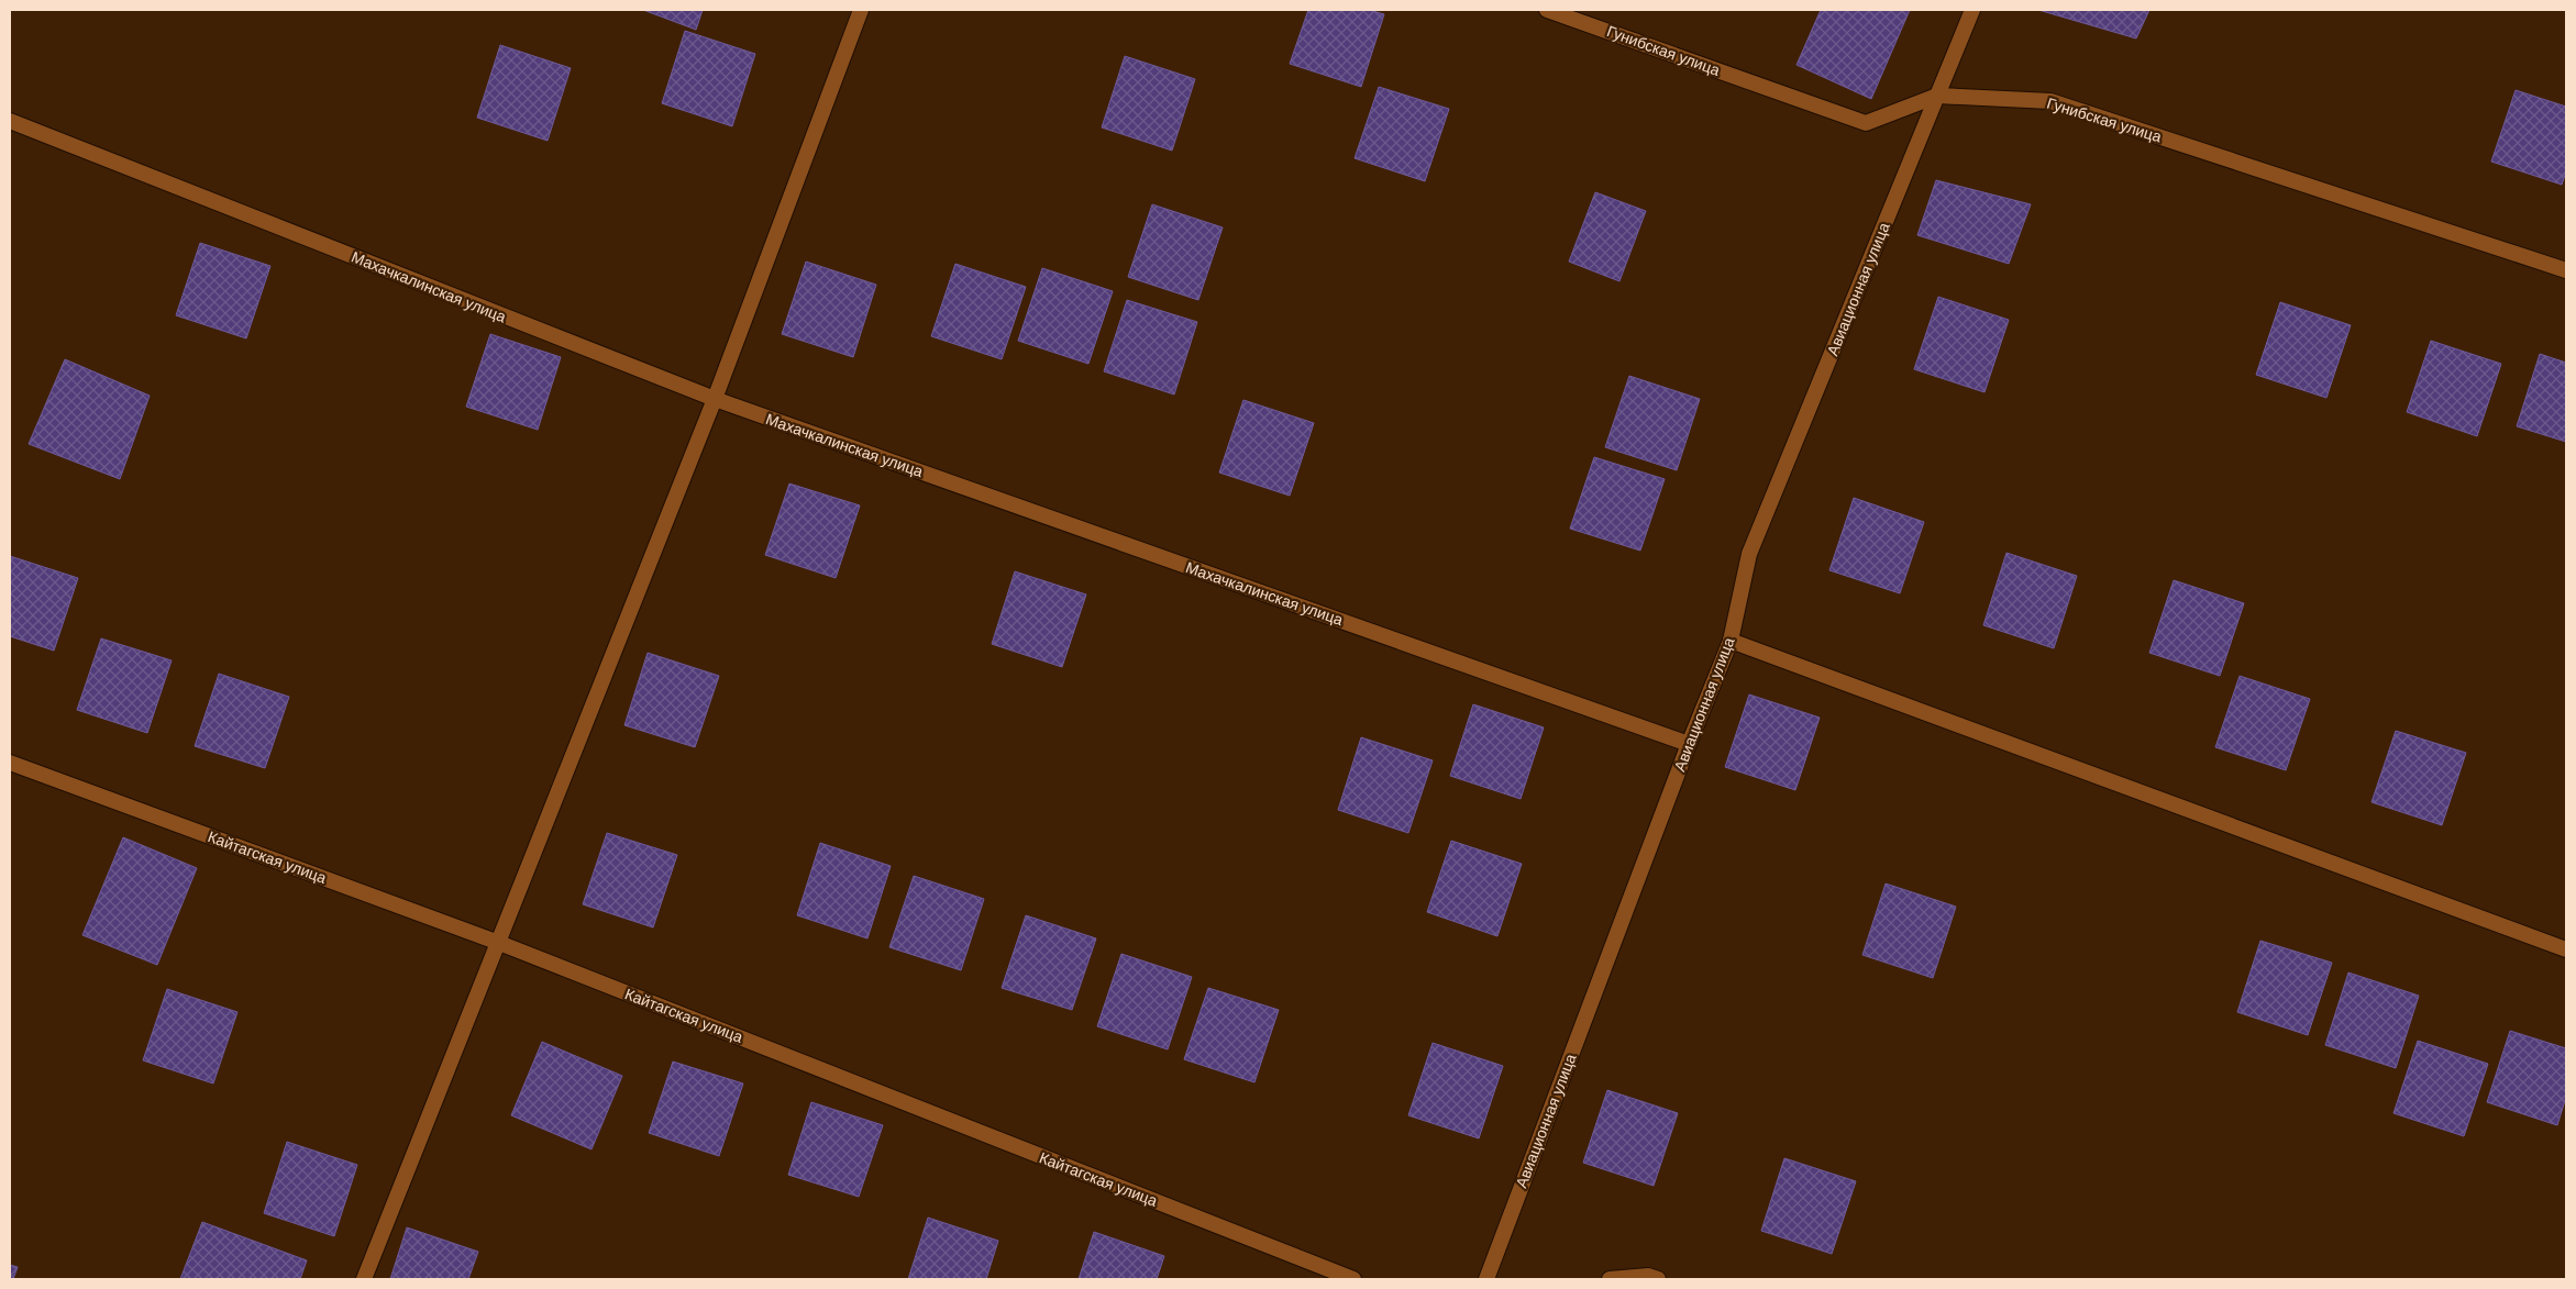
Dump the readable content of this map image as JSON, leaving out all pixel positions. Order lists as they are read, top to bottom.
{
  "streets": {
    "street": [
      "Гунибская улица",
      "Махачкалинская улица",
      "Авиационная улица",
      "Кайтагская улица"
    ]
  },
  "crossings": [
    ["Гунибская улица", "Авиационная улица"],
    ["Махачкалинская улица", "Авиационная улица"]
  ]
}
